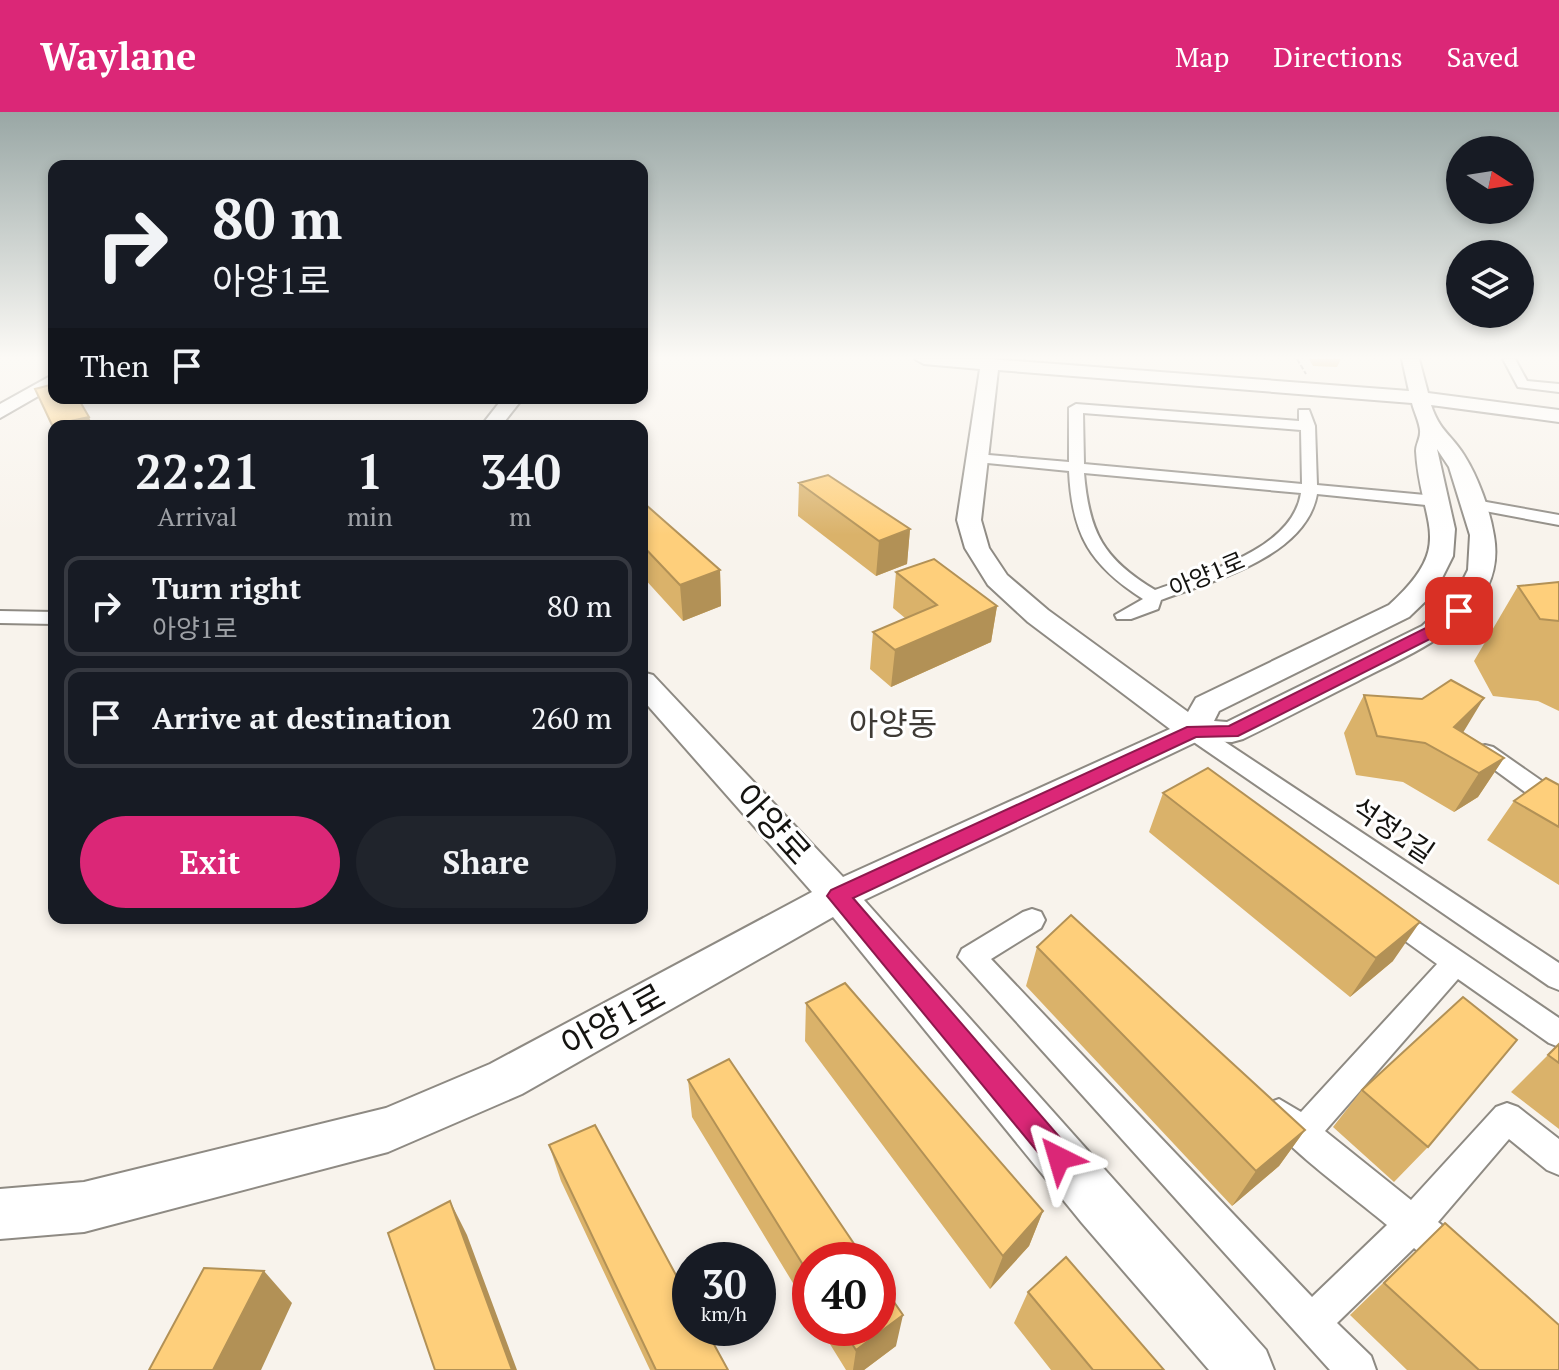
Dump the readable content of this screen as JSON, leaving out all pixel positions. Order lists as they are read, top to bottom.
{
  "streets": {
    "street": ["아양1로", "아양로", "석정2길"]
  },
  "crossings": [
    ["아양1로", "아양로"],
    ["아양1로", "석정2길"]
  ],
  "districts": ["아양동"],
  "north": "right",
  "page": {
    "header": "Waylane",
    "nav": ["Map", "Directions", "Saved"],
    "turn": ["80 m", "아양1로"],
    "then": "Then",
    "eta": [
      "22:21",
      "Arrival",
      "1",
      "min",
      "340",
      "m"
    ],
    "list": [
      {
        "name": "Turn right",
        "note": "아양1로",
        "value": "80 m"
      },
      {
        "name": "Arrive at destination",
        "value": "260 m"
      }
    ],
    "buttons": ["Exit", "Share"],
    "speed": "30 km/h",
    "limit": "40"
  }
}
